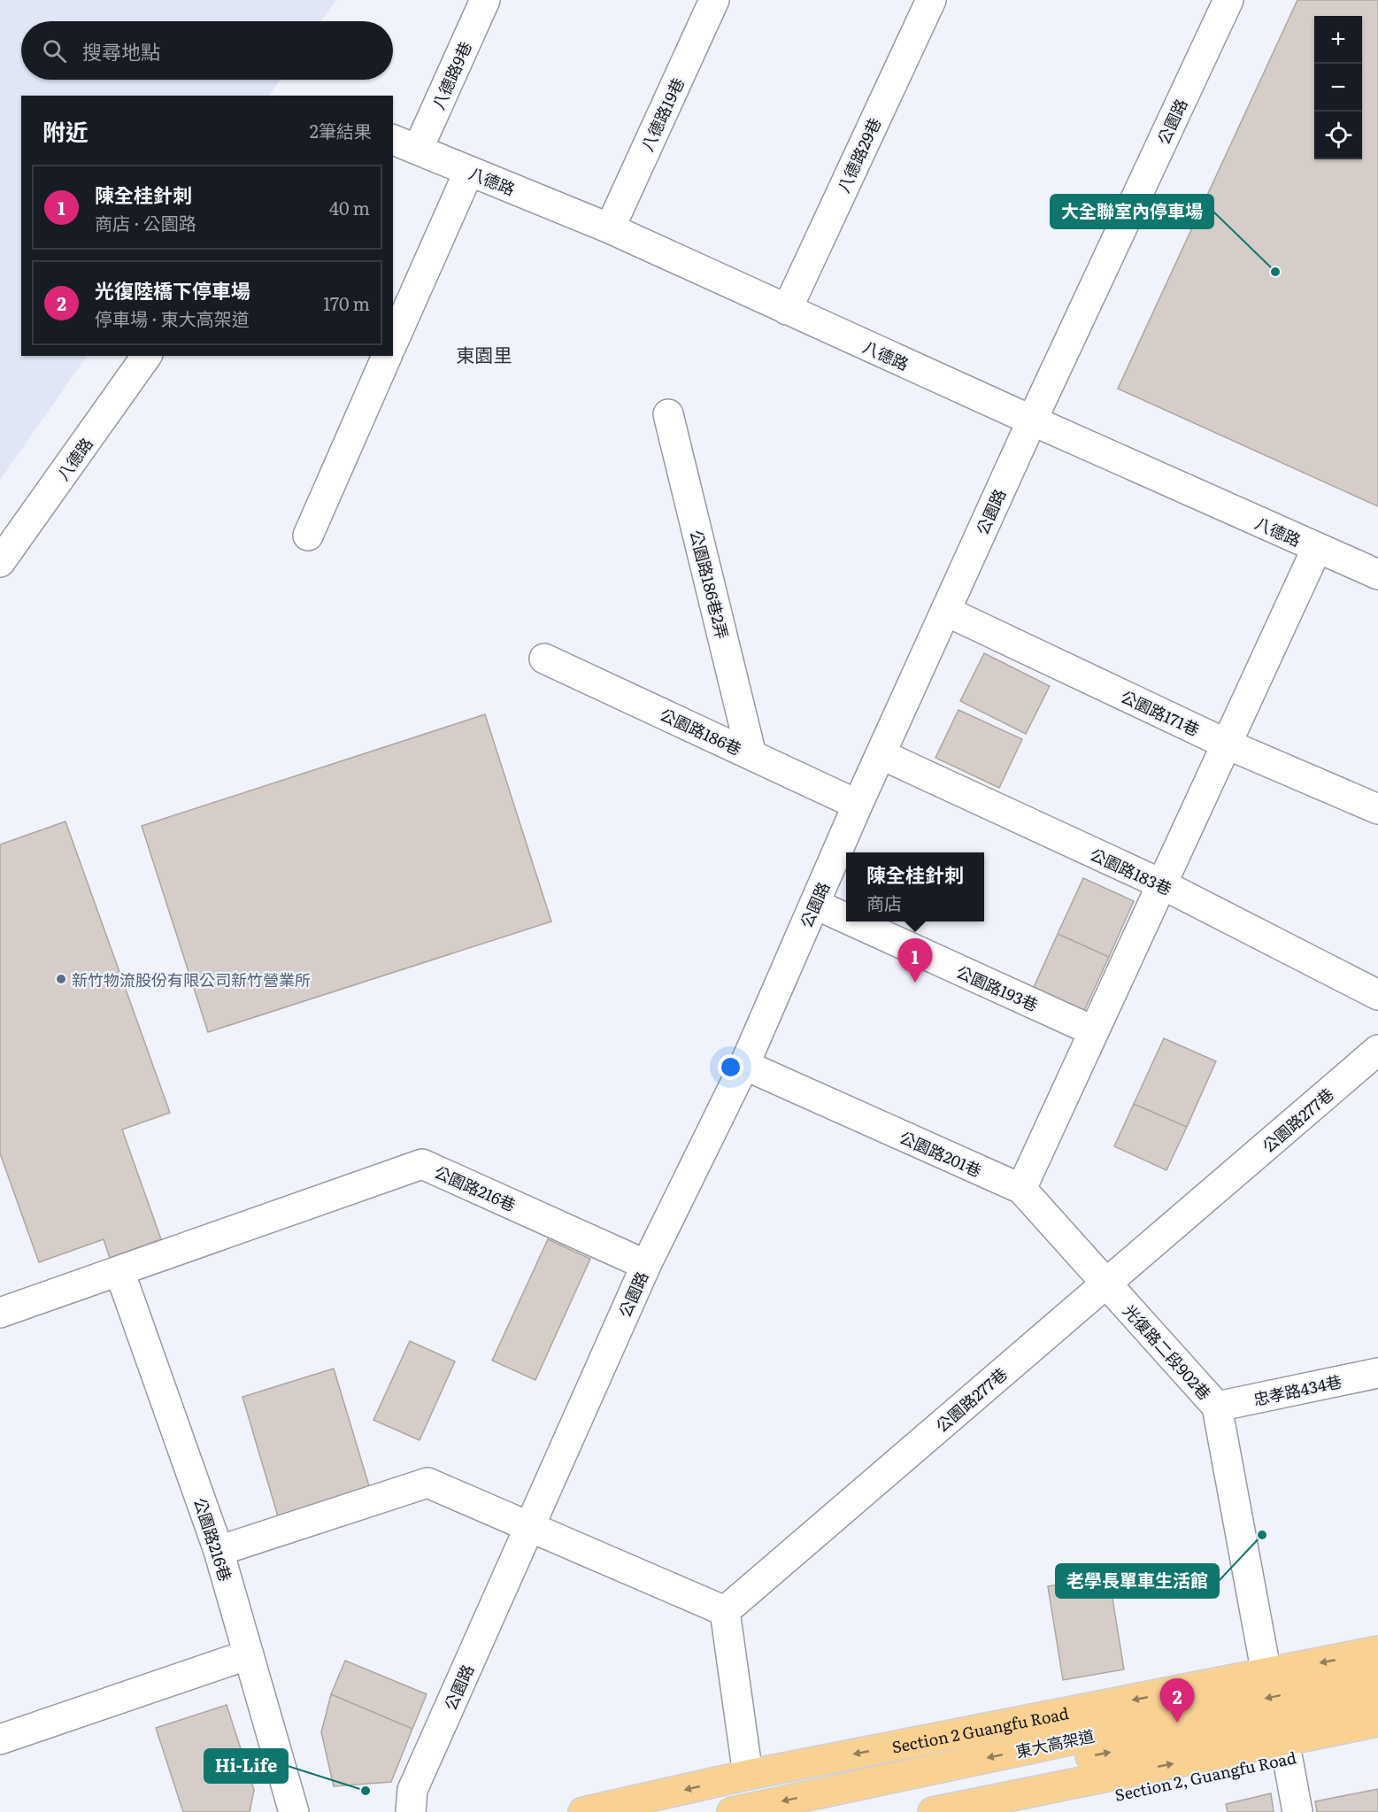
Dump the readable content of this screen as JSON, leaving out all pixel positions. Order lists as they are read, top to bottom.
{
  "streets": {
    "main road": ["Section 2 Guangfu Road", "東大高架道", "Section 2, Guangfu Road"],
    "street": [
      "八德路9巷",
      "八德路19巷",
      "公園路",
      "八德路29巷",
      "八德路",
      "公園路186巷2弄",
      "公園路171巷",
      "公園路186巷",
      "公園路183巷",
      "公園路193巷",
      "公園路277巷",
      "公園路201巷",
      "公園路216巷",
      "光復路二段902巷",
      "忠孝路434巷"
    ]
  },
  "crossings": [
    ["八德路9巷", "八德路"],
    ["八德路19巷", "八德路"],
    ["公園路", "八德路"],
    ["公園路", "公園路171巷"],
    ["公園路", "公園路186巷"],
    ["公園路", "公園路183巷"],
    ["公園路", "公園路193巷"],
    ["公園路", "公園路201巷"],
    ["公園路", "公園路216巷"],
    ["八德路29巷", "八德路"],
    ["公園路186巷2弄", "公園路186巷"],
    ["公園路277巷", "公園路201巷"],
    ["公園路277巷", "光復路二段902巷"],
    ["公園路201巷", "光復路二段902巷"],
    ["光復路二段902巷", "忠孝路434巷"],
    ["光復路二段902巷", "Section 2 Guangfu Road"]
  ],
  "districts": ["東園里"],
  "places": [
    "大全聯室內停車場",
    "新竹物流股份有限公司新竹營業所",
    "老學長單車生活館",
    "Hi-Life"
  ],
  "page": {
    "map_buttons": ["+", "−"],
    "search": "搜尋地點",
    "heading": ["附近", "2筆結果"],
    "list": [
      {
        "mark": "1",
        "name": "陳全桂針刺",
        "note": "商店 · 公園路",
        "value": "40 m"
      },
      {
        "mark": "2",
        "name": "光復陸橋下停車場",
        "note": "停車場 · 東大高架道",
        "value": "170 m"
      }
    ],
    "popup": ["陳全桂針刺", "商店"],
    "pins": ["1", "2"]
  }
}
